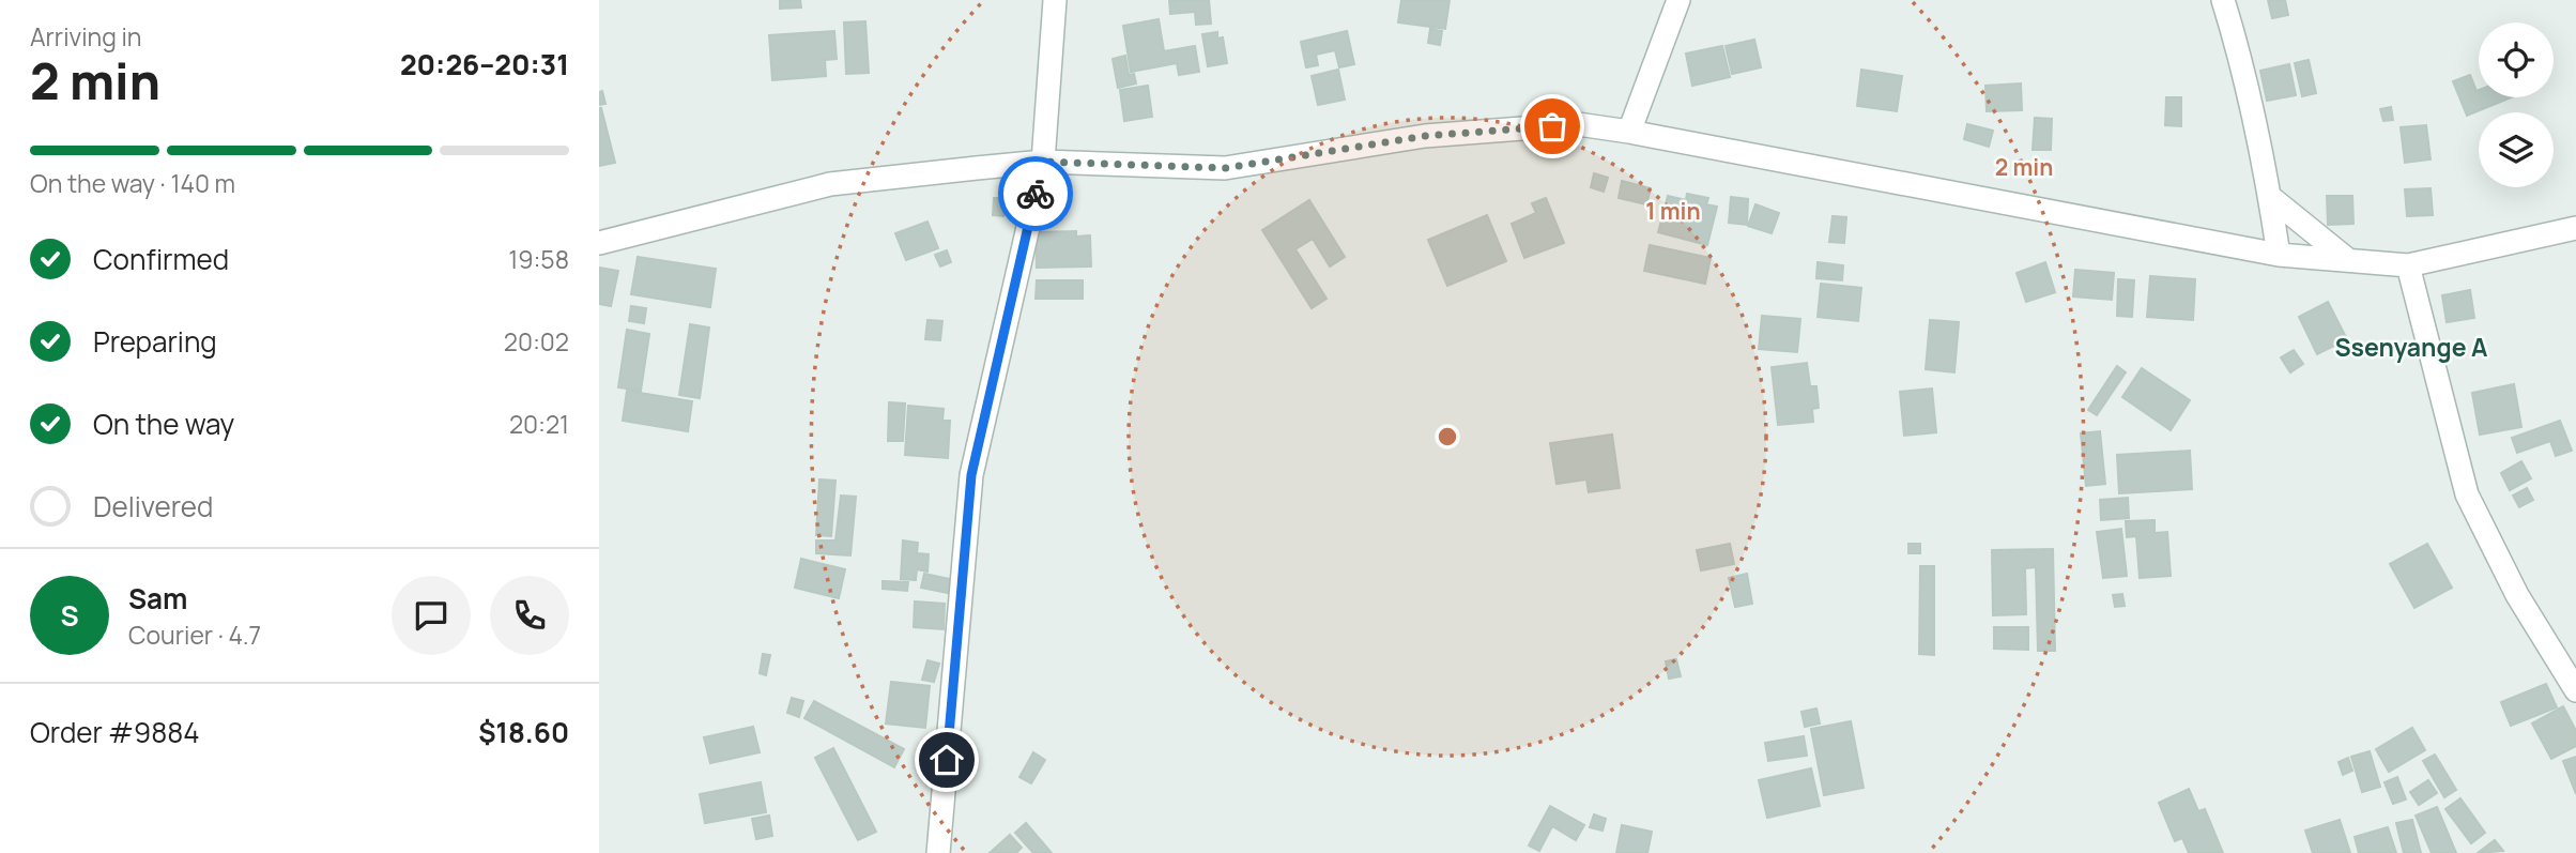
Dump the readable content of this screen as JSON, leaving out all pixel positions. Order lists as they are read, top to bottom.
{
  "districts": ["Ssenyange A"],
  "page": {
    "heading": ["2 min", "Arriving in", "20:26–20:31"],
    "panel": [
      "Sam",
      "Courier · 4.7",
      "Order #9884",
      "$18.60"
    ],
    "bar": "On the way · 140 m",
    "list": [
      ["Confirmed", "19:58"],
      ["Preparing", "20:02"],
      ["On the way", "20:21"],
      "Delivered"
    ],
    "round": "S"
  },
  "rings": ["2 min", "1 min"]
}
